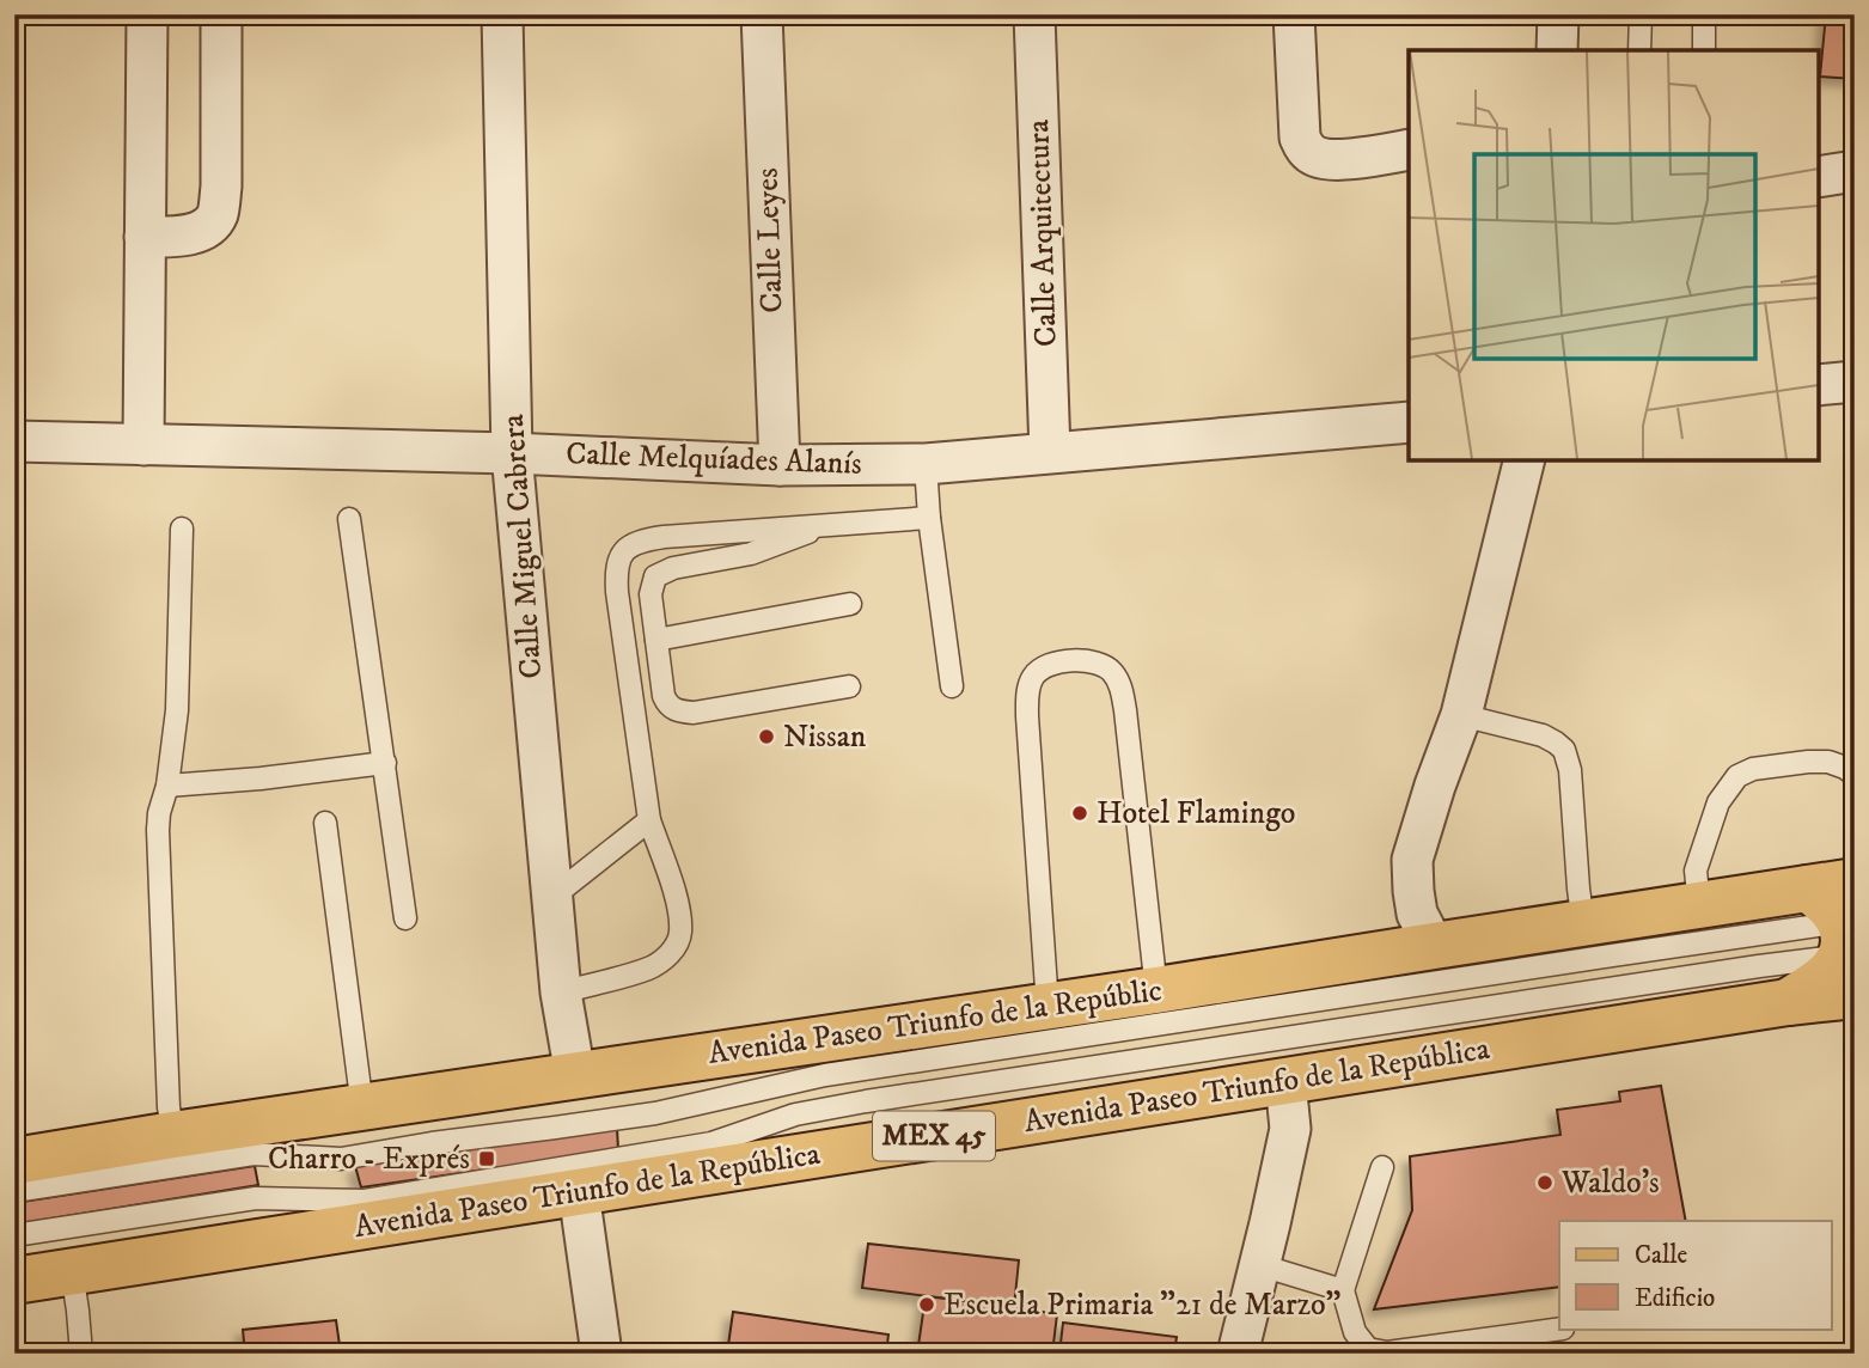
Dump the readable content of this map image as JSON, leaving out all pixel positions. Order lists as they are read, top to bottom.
{
  "streets": {
    "main road": ["Avenida Paseo Triunfo de la Repúblic", "Avenida Paseo Triunfo de la República", "MEX 45"],
    "street": [
      "Calle Arquitectura",
      "Calle Leyes",
      "Calle Melquíades Alanís",
      "Calle Miguel Cabrera"
    ]
  },
  "crossings": [
    ["Calle Arquitectura", "Calle Melquíades Alanís"],
    ["Calle Leyes", "Calle Melquíades Alanís"],
    ["Calle Melquíades Alanís", "Calle Miguel Cabrera"],
    ["Calle Miguel Cabrera", "Avenida Paseo Triunfo de la Repúblic"],
    ["Avenida Paseo Triunfo de la Repúblic", "Avenida Paseo Triunfo de la República"]
  ],
  "places": {
    "other": [
      "Nissan",
      "Hotel Flamingo",
      "Waldo's",
      "Escuela Primaria \"21 de Marzo\""
    ],
    "transit": ["Charro - Exprés"]
  },
  "legend": ["Calle", "Edificio"]
}
